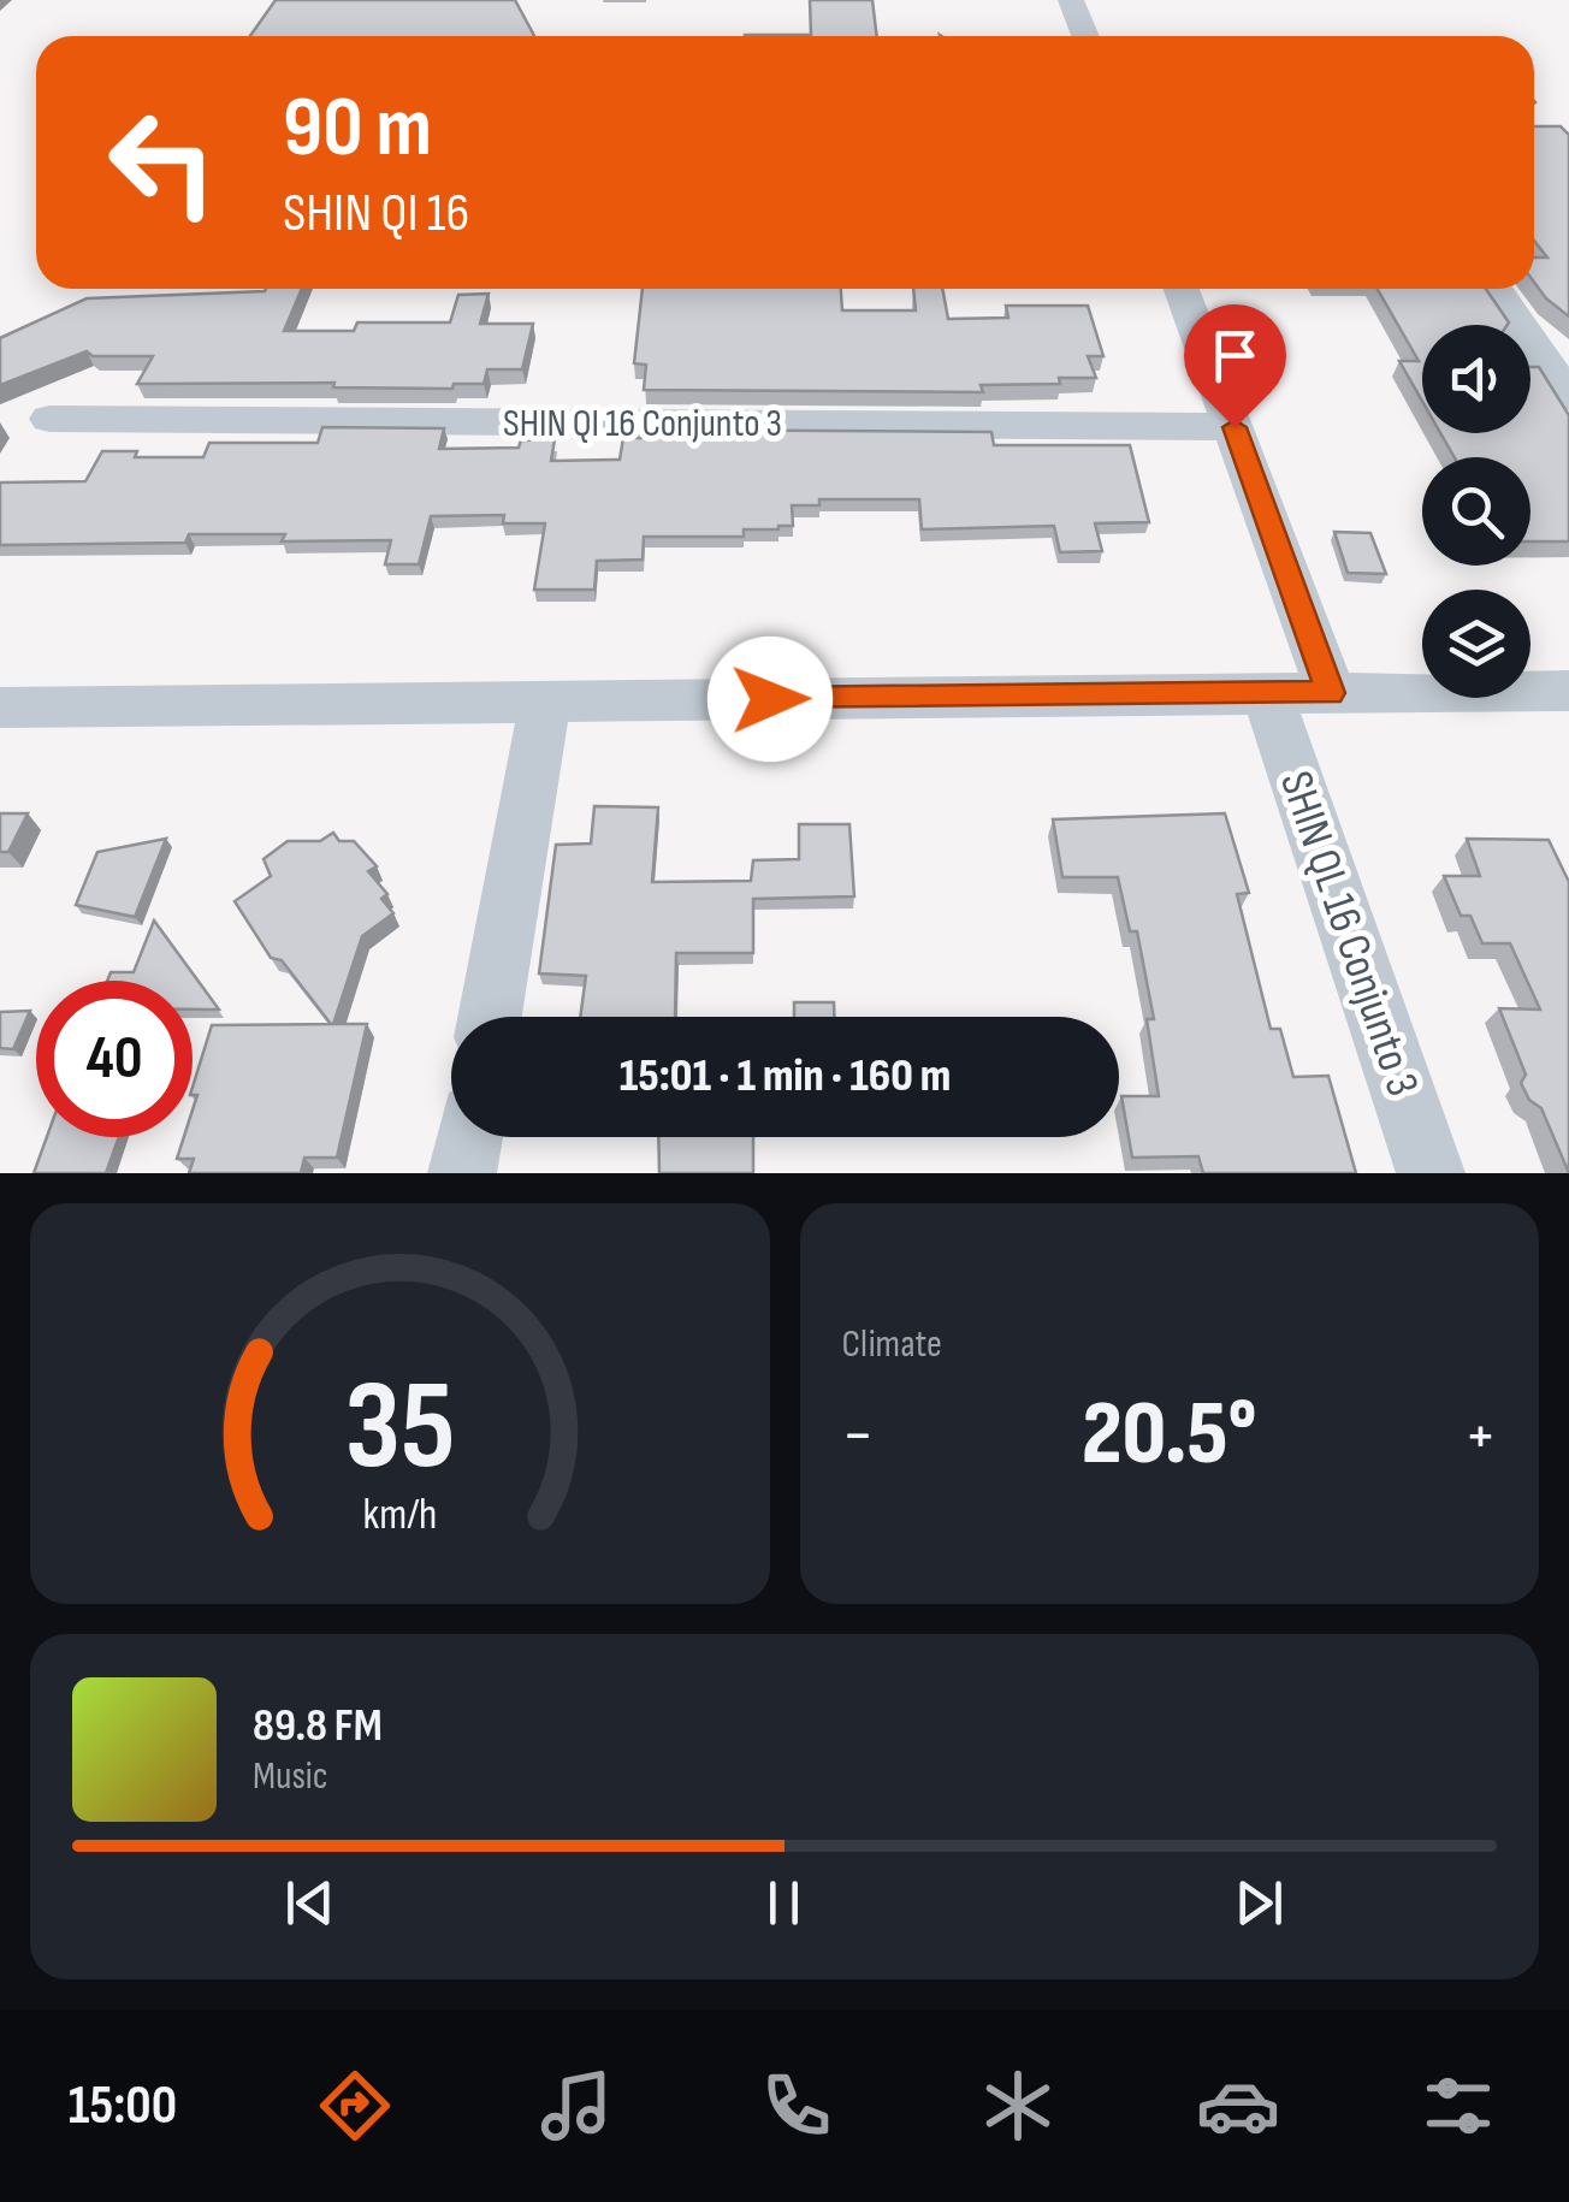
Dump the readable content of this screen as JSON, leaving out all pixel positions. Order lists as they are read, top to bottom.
{
  "streets": {
    "street": ["SHIN QI 16 Conjunto 3", "SHIN QL 16 Conjunto 3"]
  },
  "page": {
    "turn": ["90 m", "SHIN QI 16"],
    "limit": "40",
    "trip": "15:01 · 1 min · 160 m",
    "tile": "Climate",
    "heat": ["−", "20.5°", "+"],
    "song": ["89.8 FM", "Music"],
    "tabs": "15:00",
    "gauge": ["35", "km/h"]
  }
}
